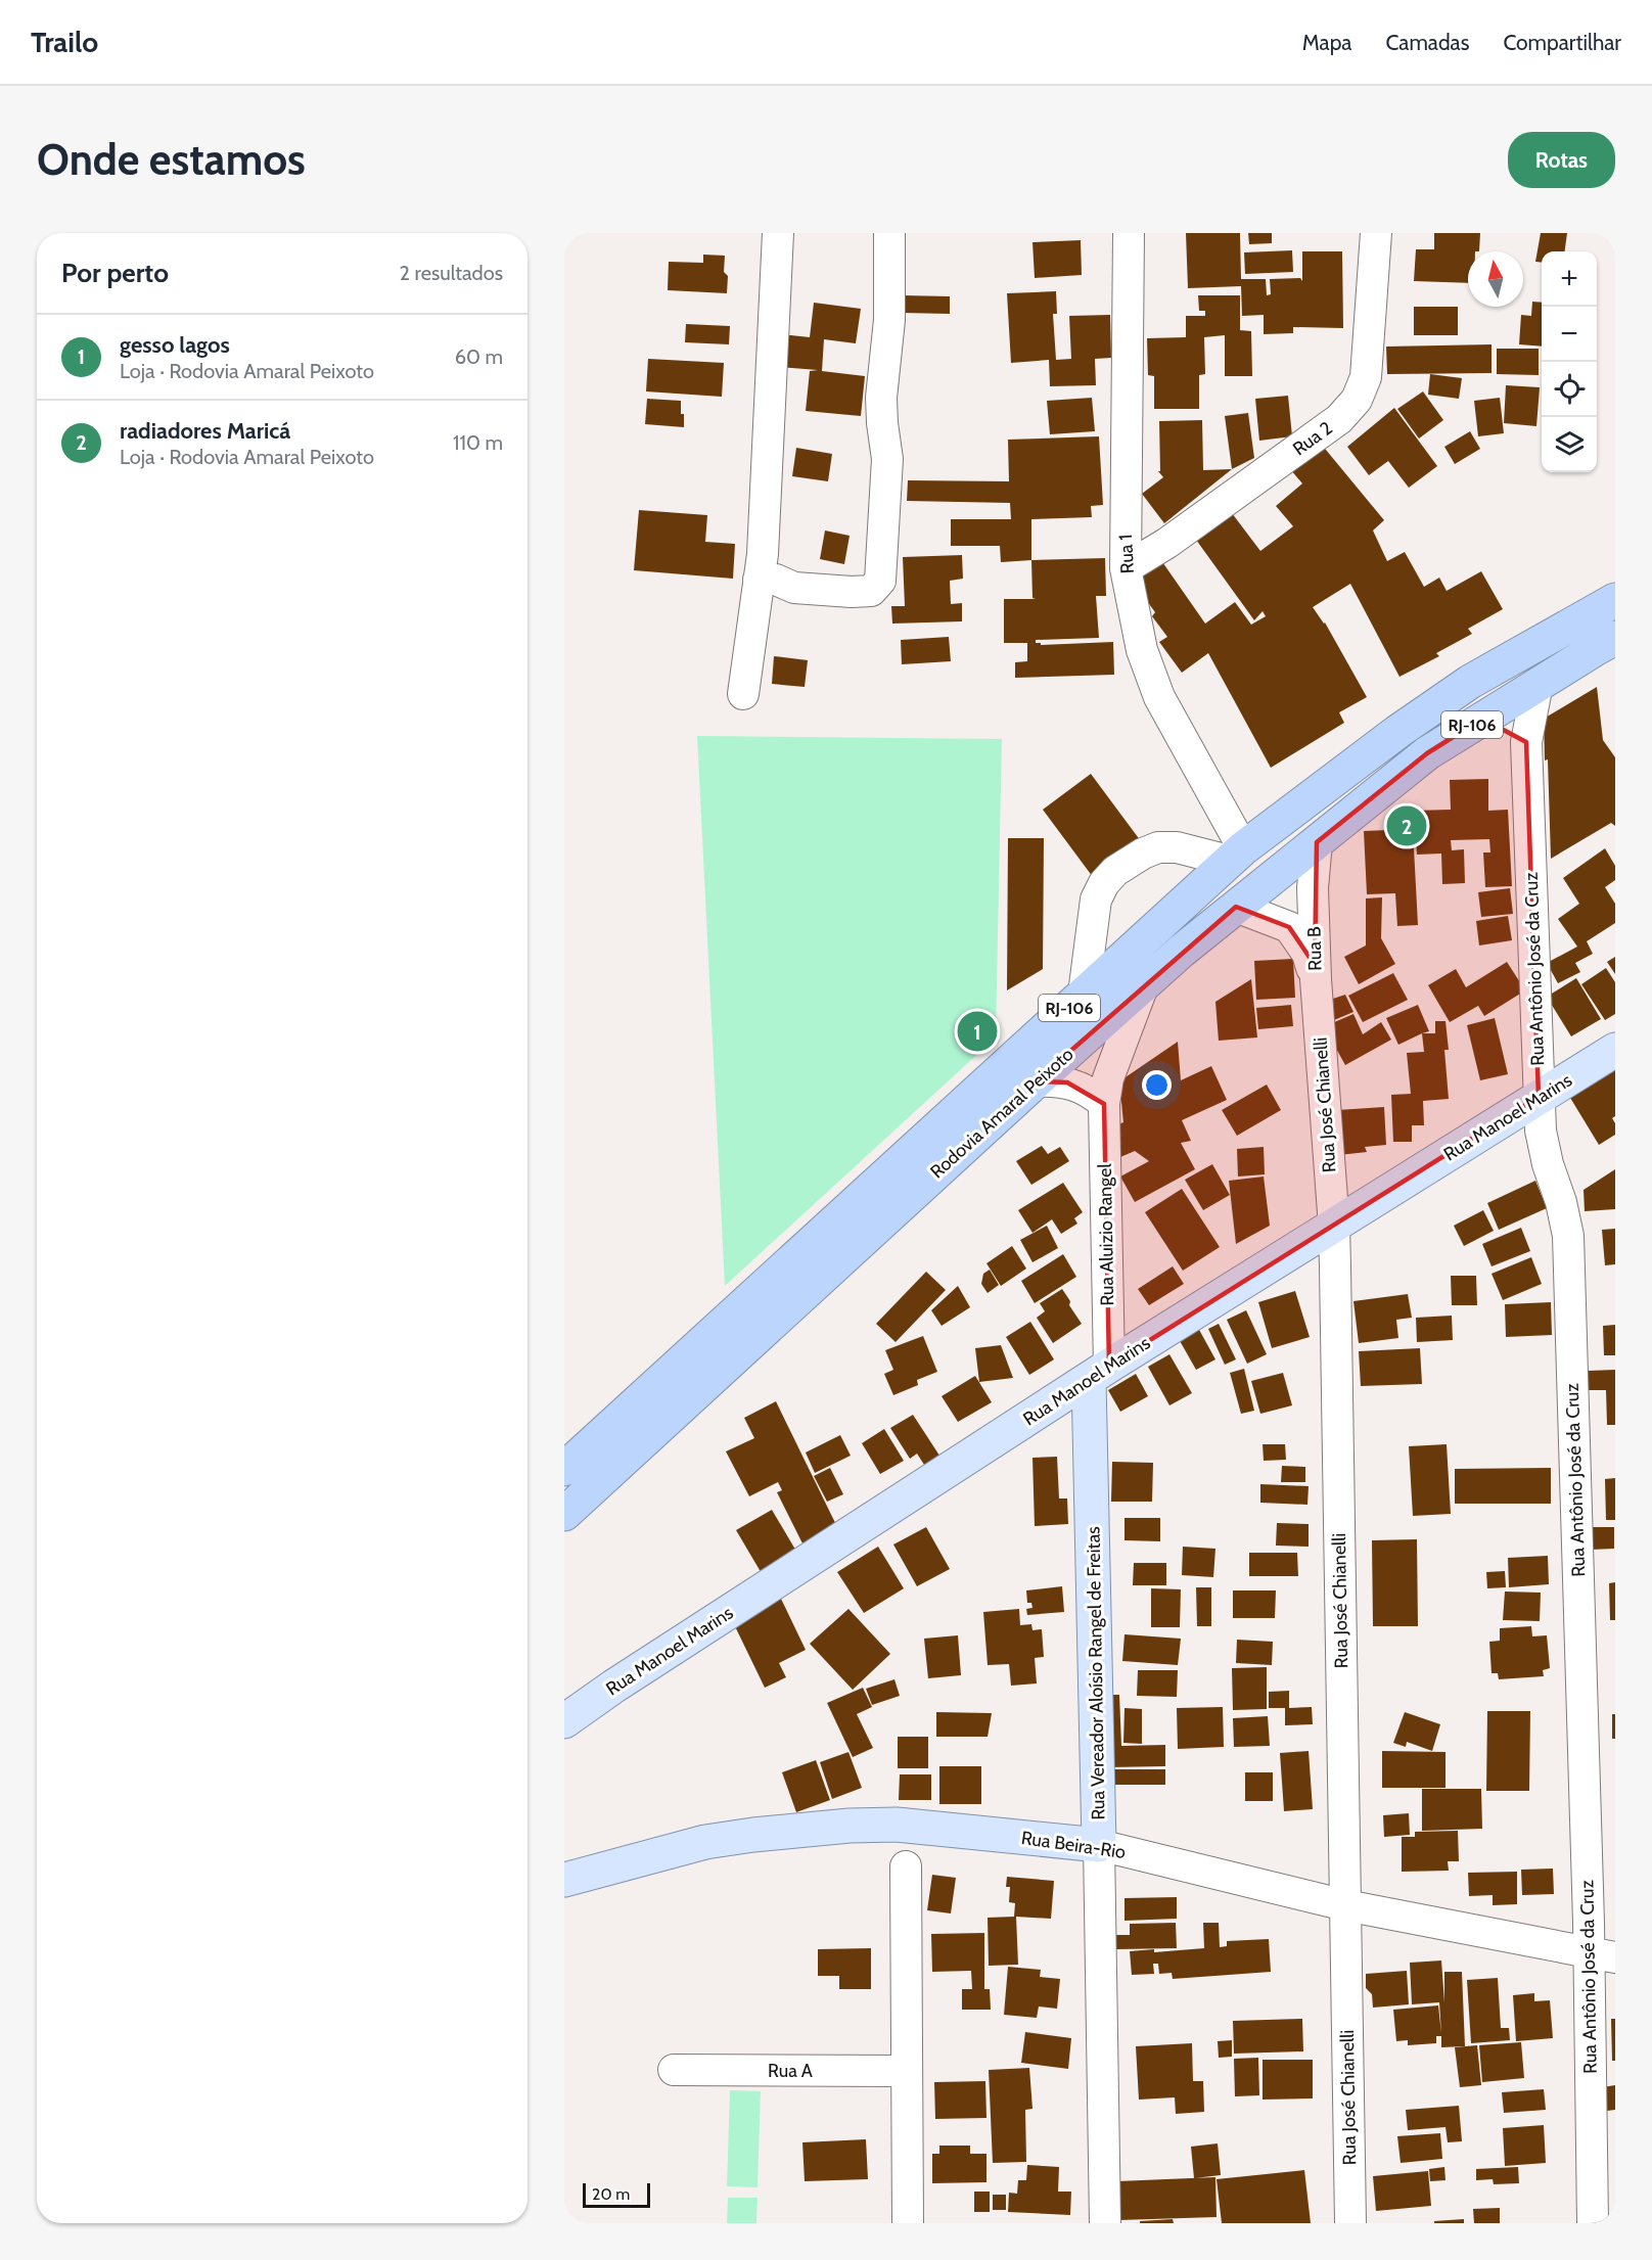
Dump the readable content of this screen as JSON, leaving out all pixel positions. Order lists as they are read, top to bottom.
{
  "streets": {
    "highway": ["RJ-106", "Rodovia Amaral Peixoto"],
    "main road": ["Rua Manoel Marins", "Rua Vereador Aloísio Rangel de Freitas", "Rua Beira-Rio"],
    "street": [
      "Rua 2",
      "Rua 1",
      "Rua B",
      "Rua Antônio José da Cruz",
      "Rua José Chianelli",
      "Rua Aluizio Rangel",
      "Rua A"
    ]
  },
  "crossings": [
    ["Rua 2", "Rua 1"],
    ["Rua 1", "Rodovia Amaral Peixoto"],
    ["Rua B", "Rua José Chianelli"],
    ["Rua B", "Rodovia Amaral Peixoto"],
    ["Rua Antônio José da Cruz", "Rua Manoel Marins"],
    ["Rua Antônio José da Cruz", "Rua Beira-Rio"],
    ["Rua José Chianelli", "Rua Manoel Marins"],
    ["Rua José Chianelli", "Rua Beira-Rio"],
    ["Rodovia Amaral Peixoto", "Rua Aluizio Rangel"],
    ["Rua Manoel Marins", "Rua Aluizio Rangel"],
    ["Rua Manoel Marins", "Rua Vereador Aloísio Rangel de Freitas"],
    ["Rua Aluizio Rangel", "Rua Vereador Aloísio Rangel de Freitas"],
    ["Rua Vereador Aloísio Rangel de Freitas", "Rua Beira-Rio"]
  ],
  "scale_bar": "20 m",
  "north": "top",
  "page": {
    "header": "Trailo",
    "nav": ["Mapa", "Camadas", "Compartilhar"],
    "buttons": "Rotas",
    "title": "Onde estamos",
    "heading": ["Por perto", "2 resultados"],
    "map_buttons": ["+", "−"],
    "list": [
      {
        "mark": "1",
        "name": "gesso lagos",
        "note": "Loja · Rodovia Amaral Peixoto",
        "value": "60 m"
      },
      {
        "mark": "2",
        "name": "radiadores Maricá",
        "note": "Loja · Rodovia Amaral Peixoto",
        "value": "110 m"
      }
    ],
    "pins": ["2", "1"],
    "scale": "20 m"
  }
}
